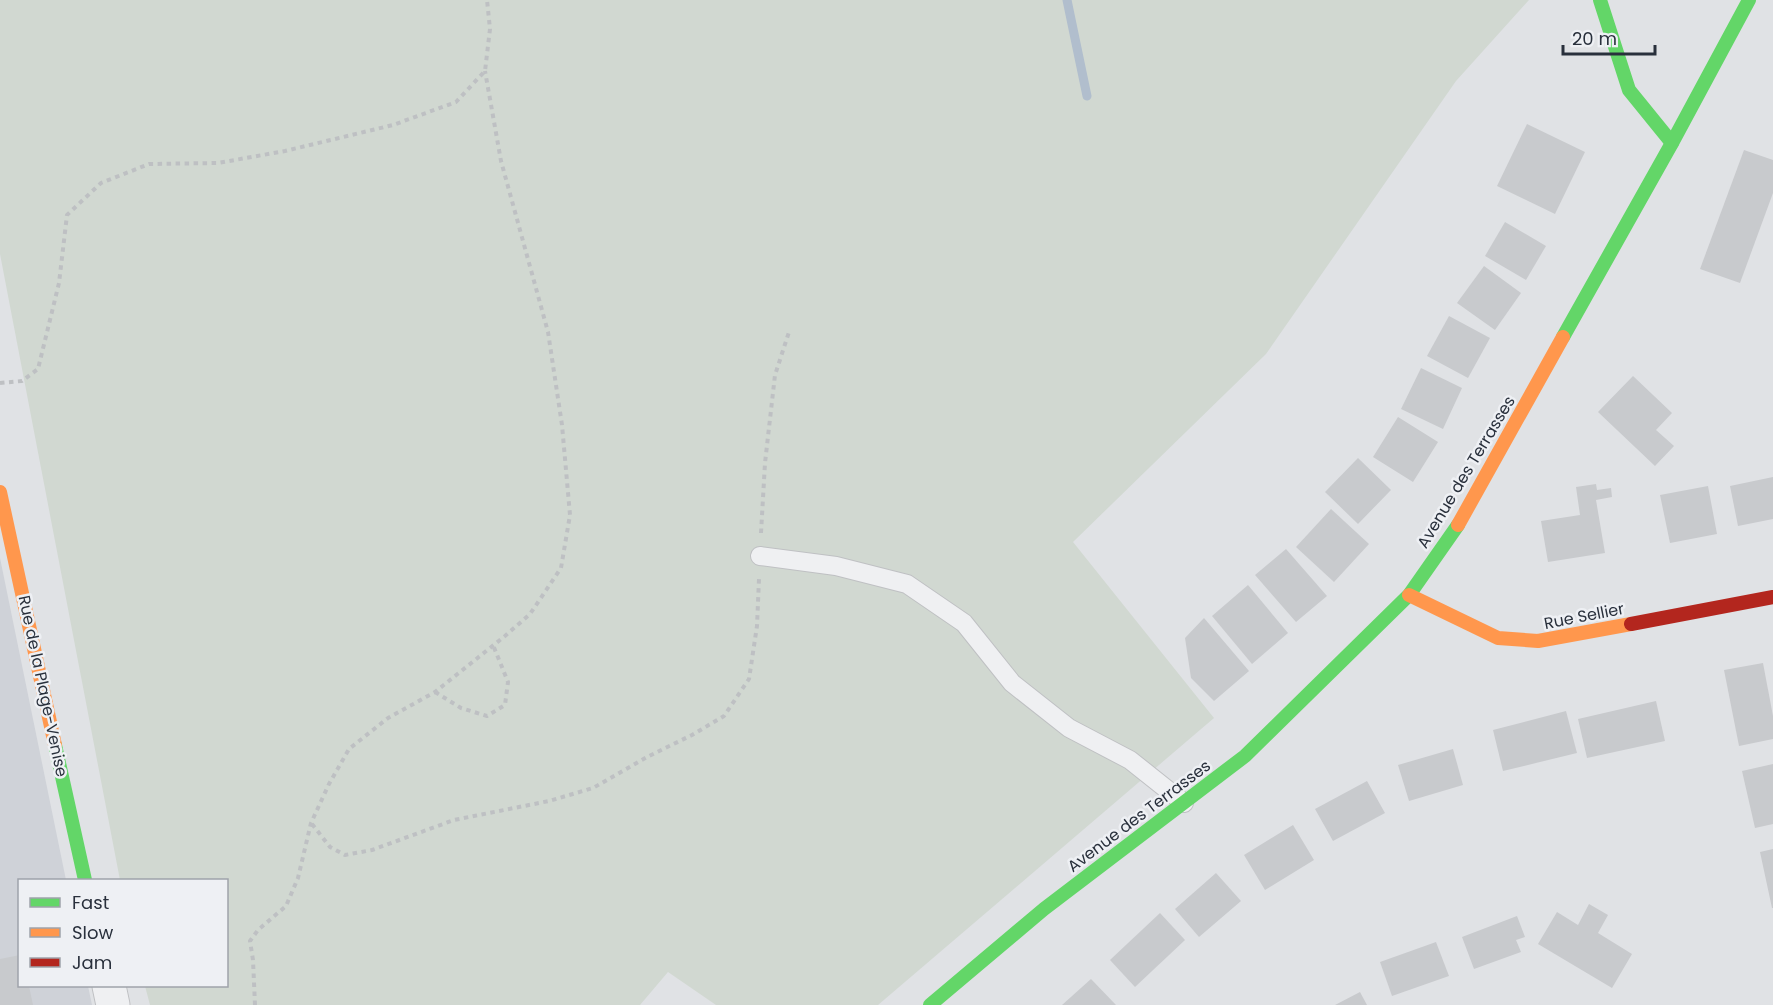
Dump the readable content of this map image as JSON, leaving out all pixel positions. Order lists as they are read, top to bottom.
{
  "streets": {
    "street": ["Avenue des Terrasses", "Rue Sellier", "Rue de la Plage-Venise"]
  },
  "crossings": [
    ["Avenue des Terrasses", "Rue Sellier"]
  ],
  "legend": ["Fast", "Slow", "Jam"],
  "scale_bar": "20 m"
}
